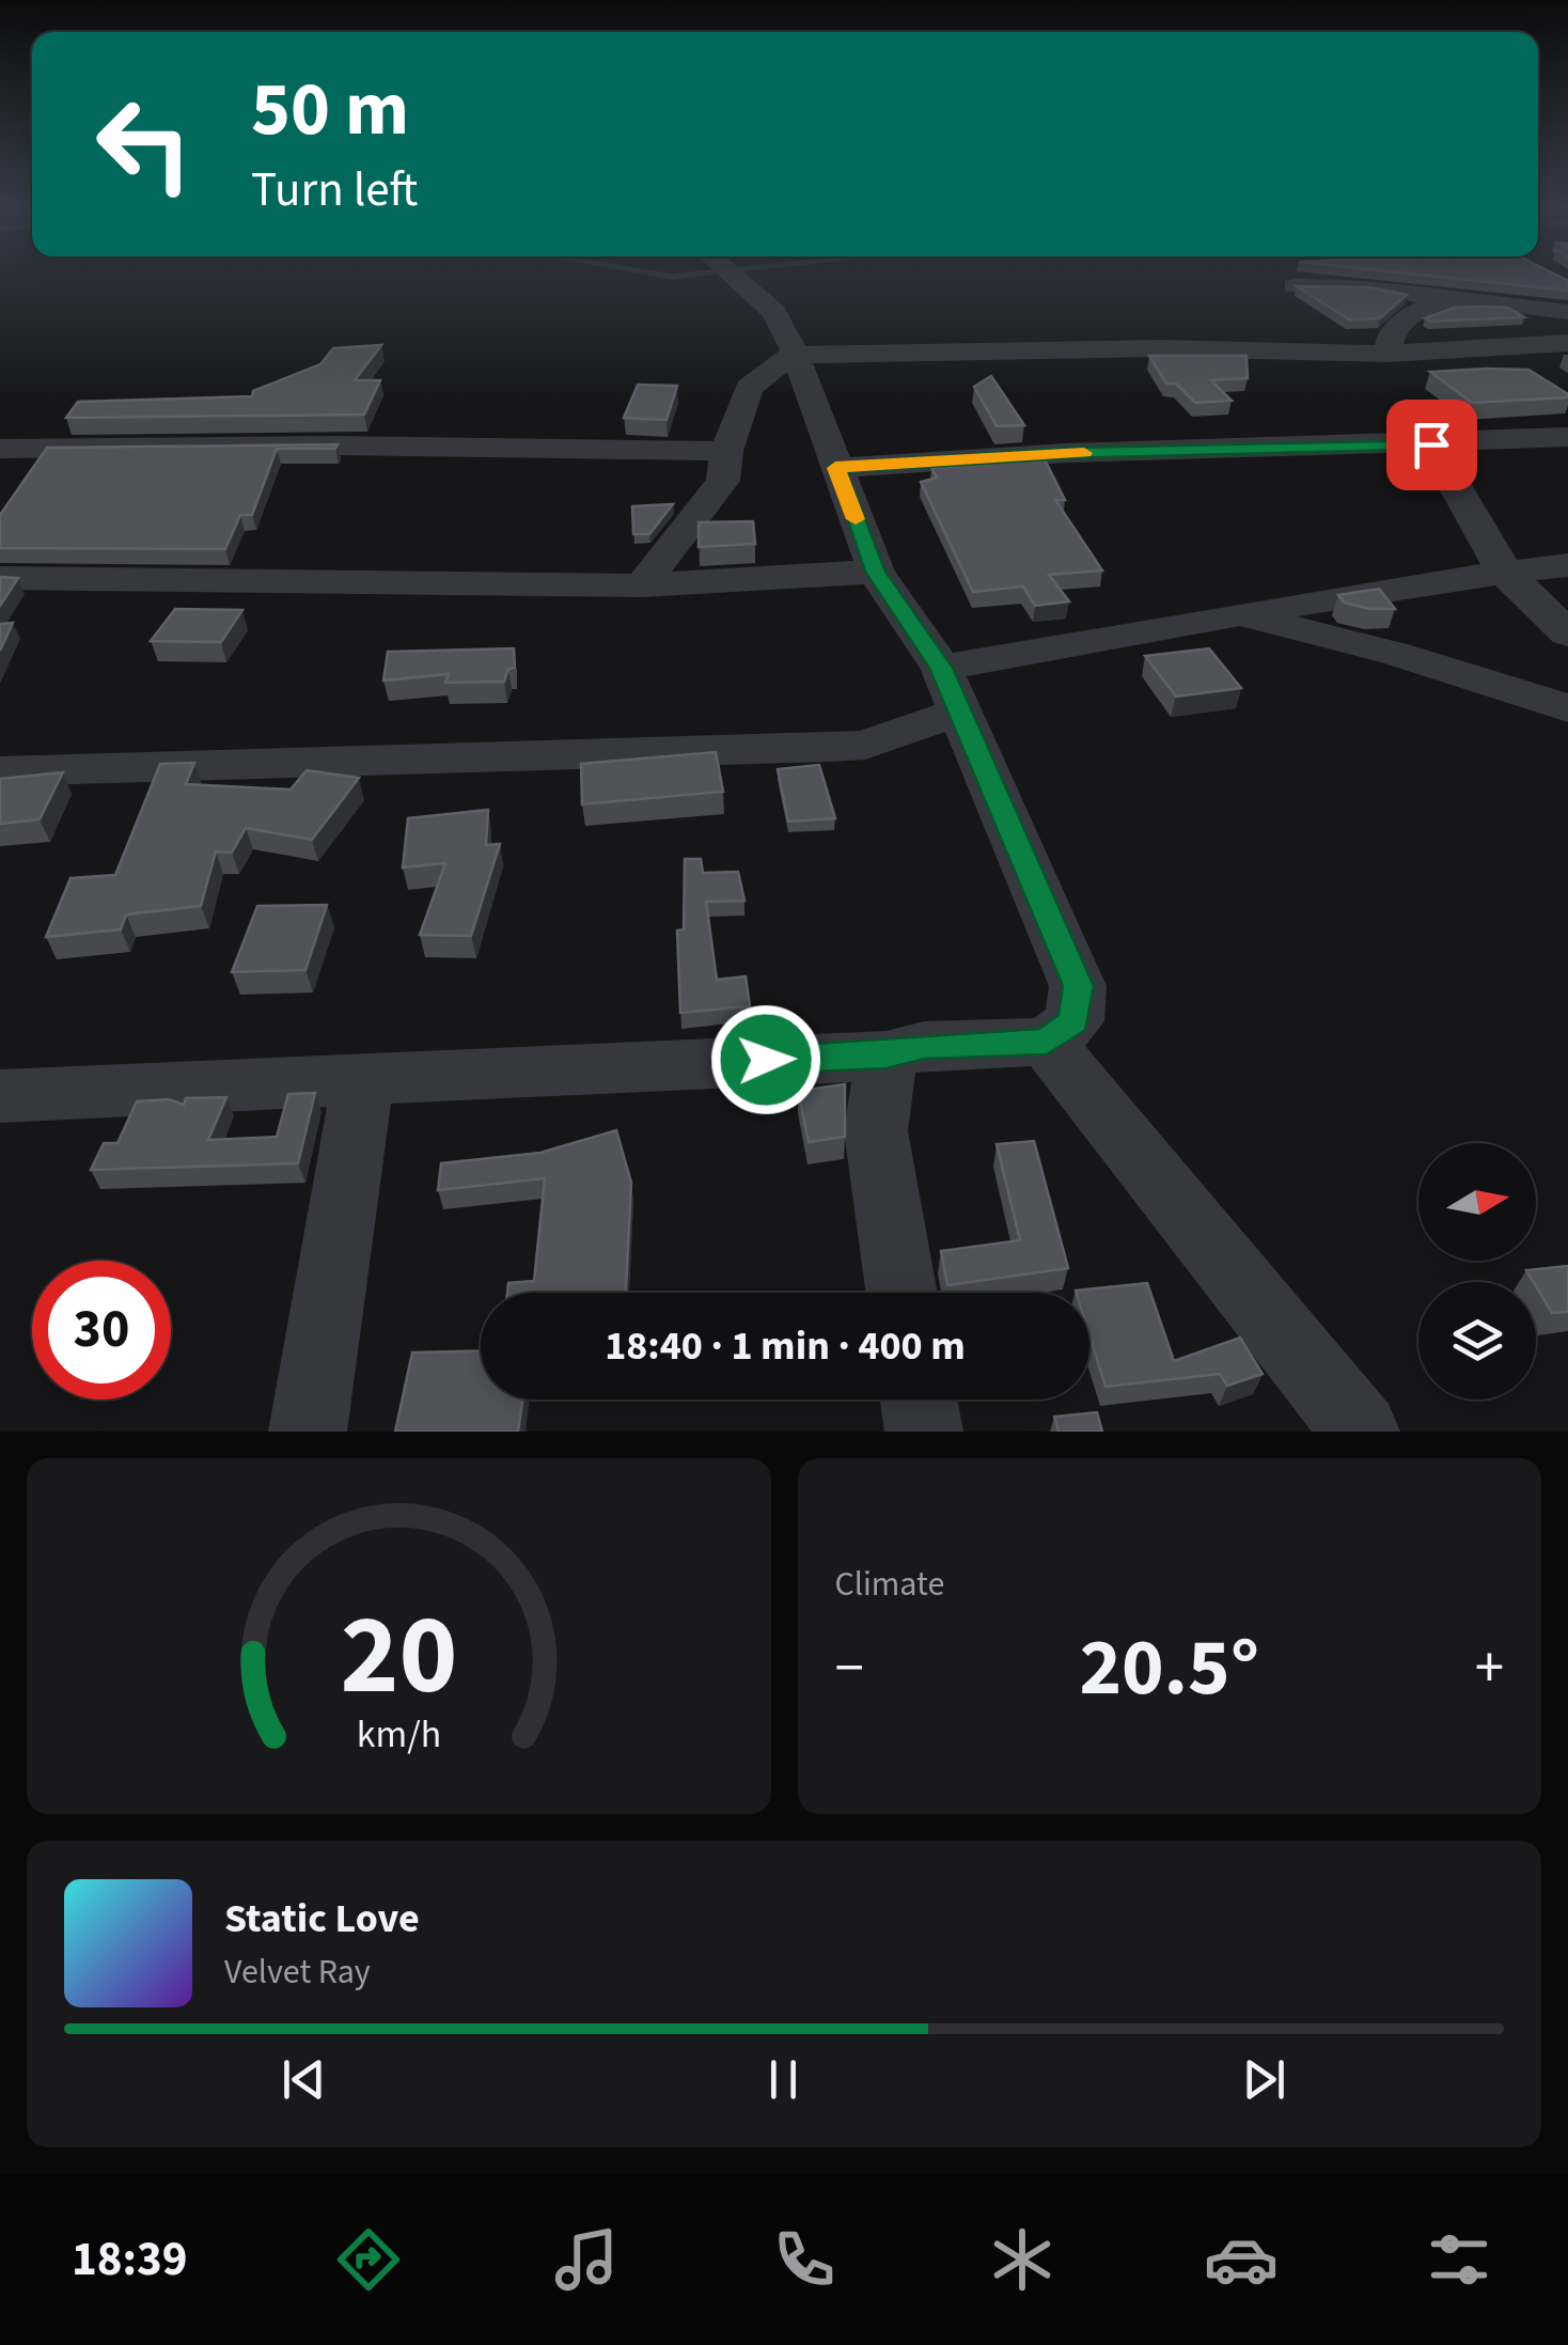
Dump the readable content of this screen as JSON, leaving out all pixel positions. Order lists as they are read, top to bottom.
{
  "north": "right",
  "page": {
    "turn": ["50 m", "Turn left"],
    "limit": "30",
    "trip": "18:40 · 1 min · 400 m",
    "tile": "Climate",
    "heat": ["−", "20.5°", "+"],
    "song": ["Static Love", "Velvet Ray"],
    "tabs": "18:39",
    "gauge": ["20", "km/h"]
  }
}
